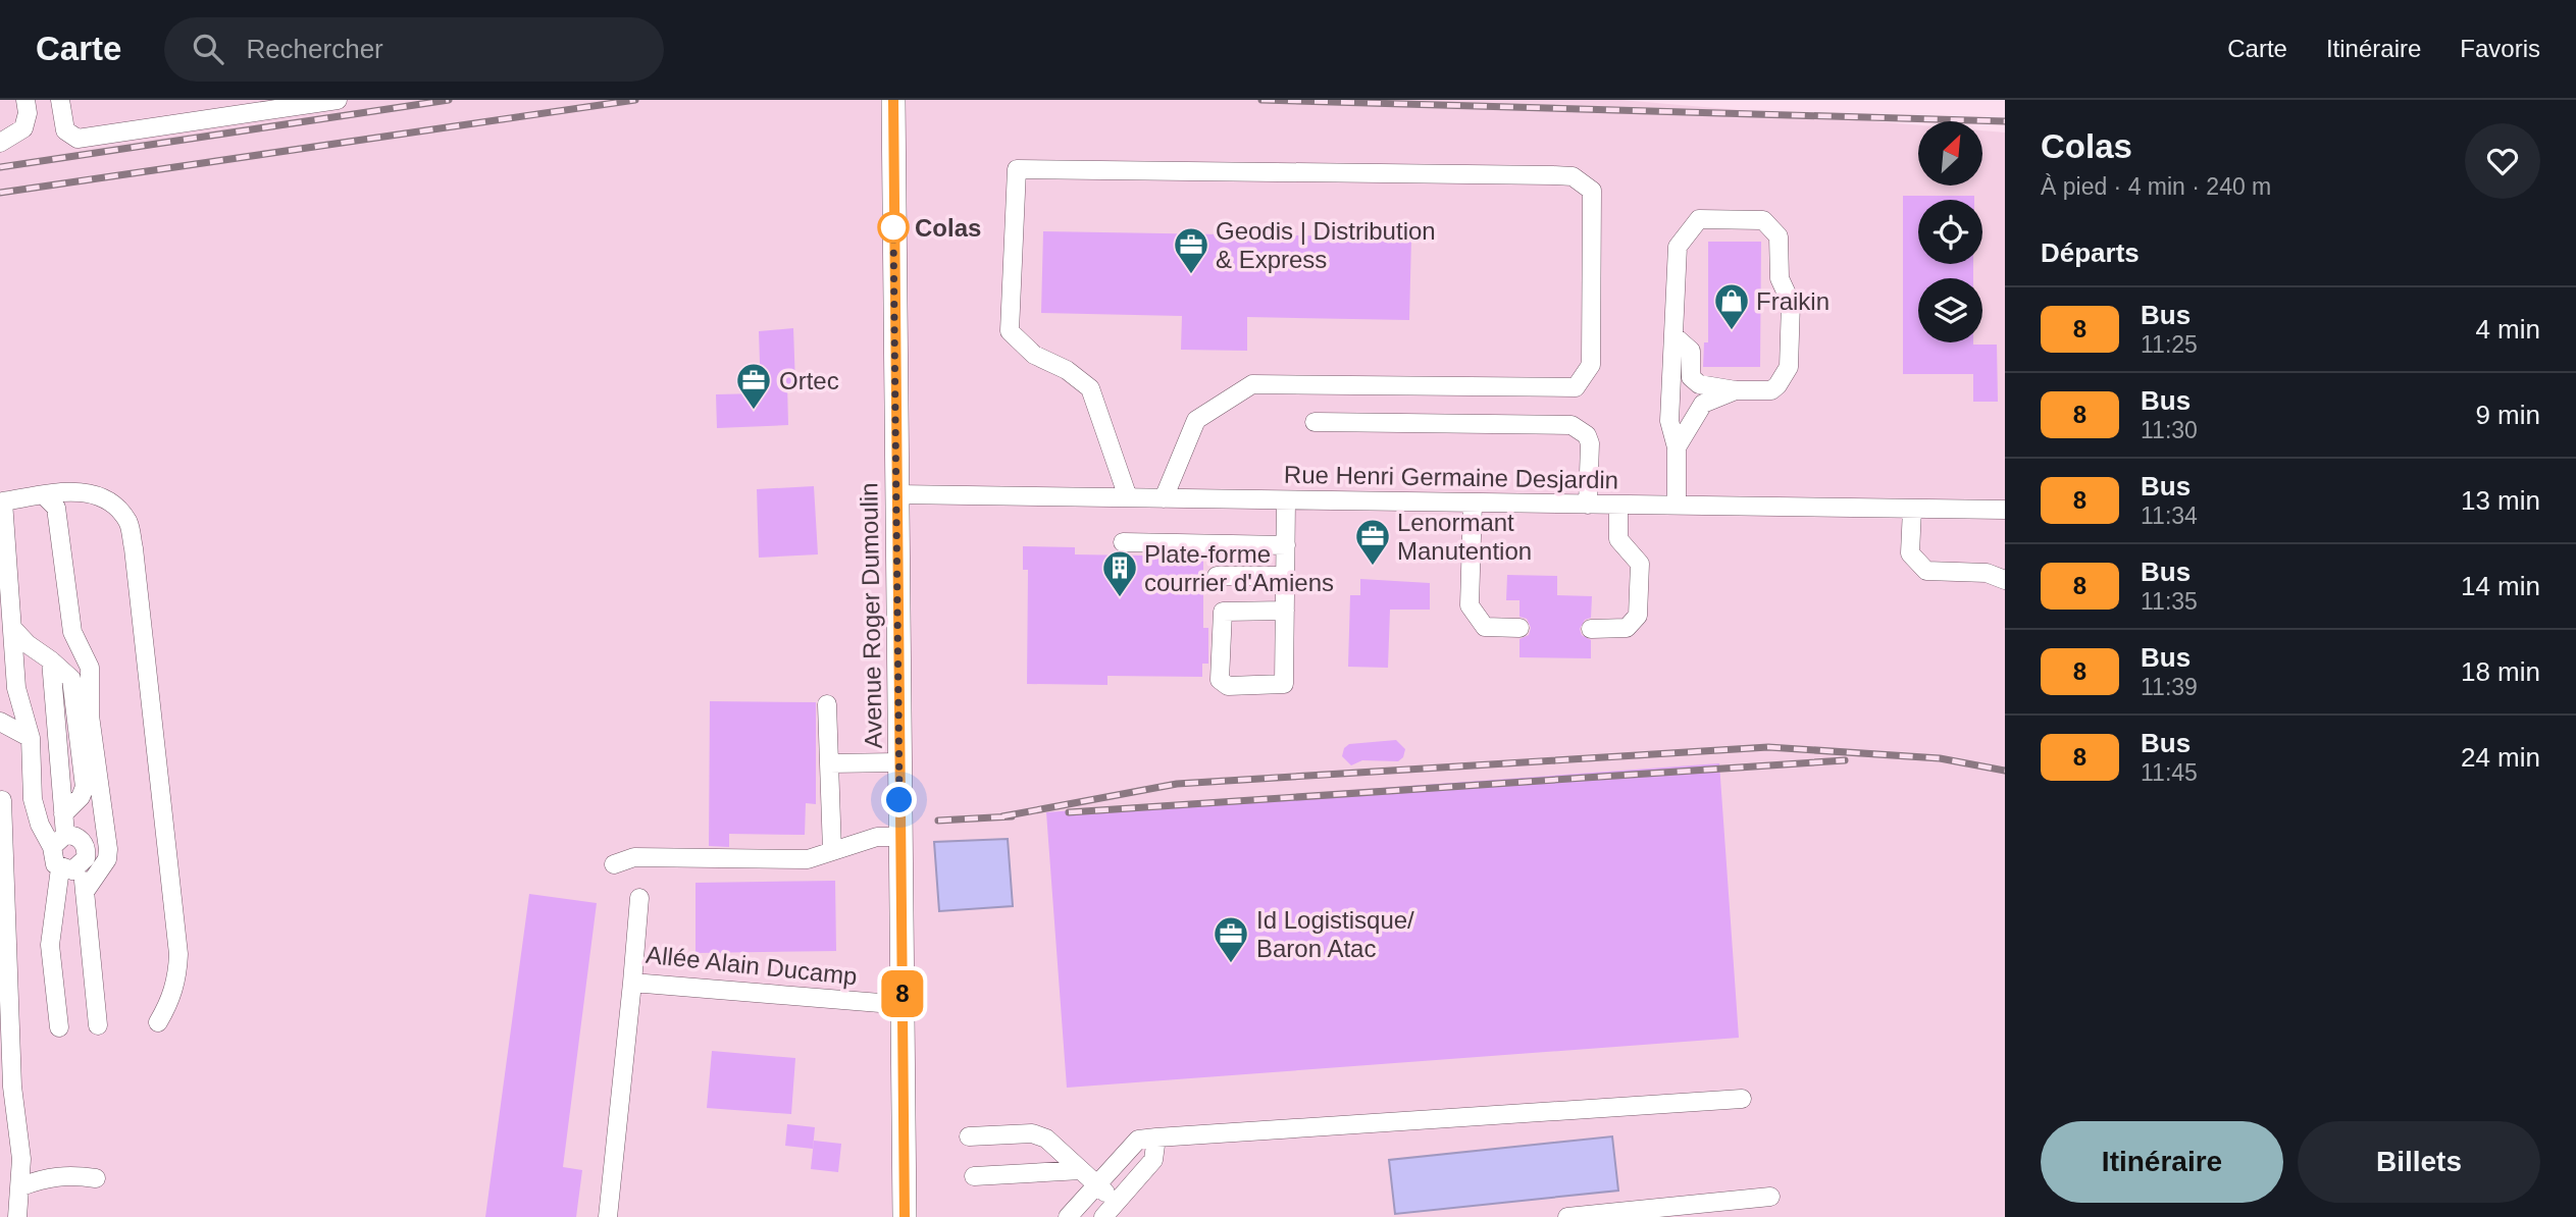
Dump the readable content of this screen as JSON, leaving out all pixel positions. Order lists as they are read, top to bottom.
{
  "streets": {
    "main road": ["Avenue Roger Dumoulin"],
    "street": ["Rue Henri Germaine Desjardin", "Allée Alain Ducamp"]
  },
  "crossings": [
    ["Rue Henri Germaine Desjardin", "Avenue Roger Dumoulin"],
    ["Avenue Roger Dumoulin", "Allée Alain Ducamp"]
  ],
  "places": {
    "other": ["Colas"],
    "office": [
      "Geodis | Distribution & Express",
      "Ortec",
      "Lenormant Manutention",
      "Id Logistisque/ Baron Atac"
    ],
    "shop": ["Fraikin"],
    "building": ["Plate-forme courrier d'Amiens"]
  },
  "lines": ["bus line 8"],
  "north": "top right",
  "page": {
    "header": "Carte",
    "search": "Rechercher",
    "nav": ["Carte", "Itinéraire", "Favoris"],
    "on_map": "8",
    "heading": [
      ["Colas", "À pied · 4 min · 240 m"],
      "Départs"
    ],
    "list": [
      {
        "mark": "8",
        "name": "Bus",
        "note": "11:25",
        "value": "4 min"
      },
      {
        "mark": "8",
        "name": "Bus",
        "note": "11:30",
        "value": "9 min"
      },
      {
        "mark": "8",
        "name": "Bus",
        "note": "11:34",
        "value": "13 min"
      },
      {
        "mark": "8",
        "name": "Bus",
        "note": "11:35",
        "value": "14 min"
      },
      {
        "mark": "8",
        "name": "Bus",
        "note": "11:39",
        "value": "18 min"
      },
      {
        "mark": "8",
        "name": "Bus",
        "note": "11:45",
        "value": "24 min"
      }
    ],
    "buttons": ["Itinéraire", "Billets"]
  }
}
